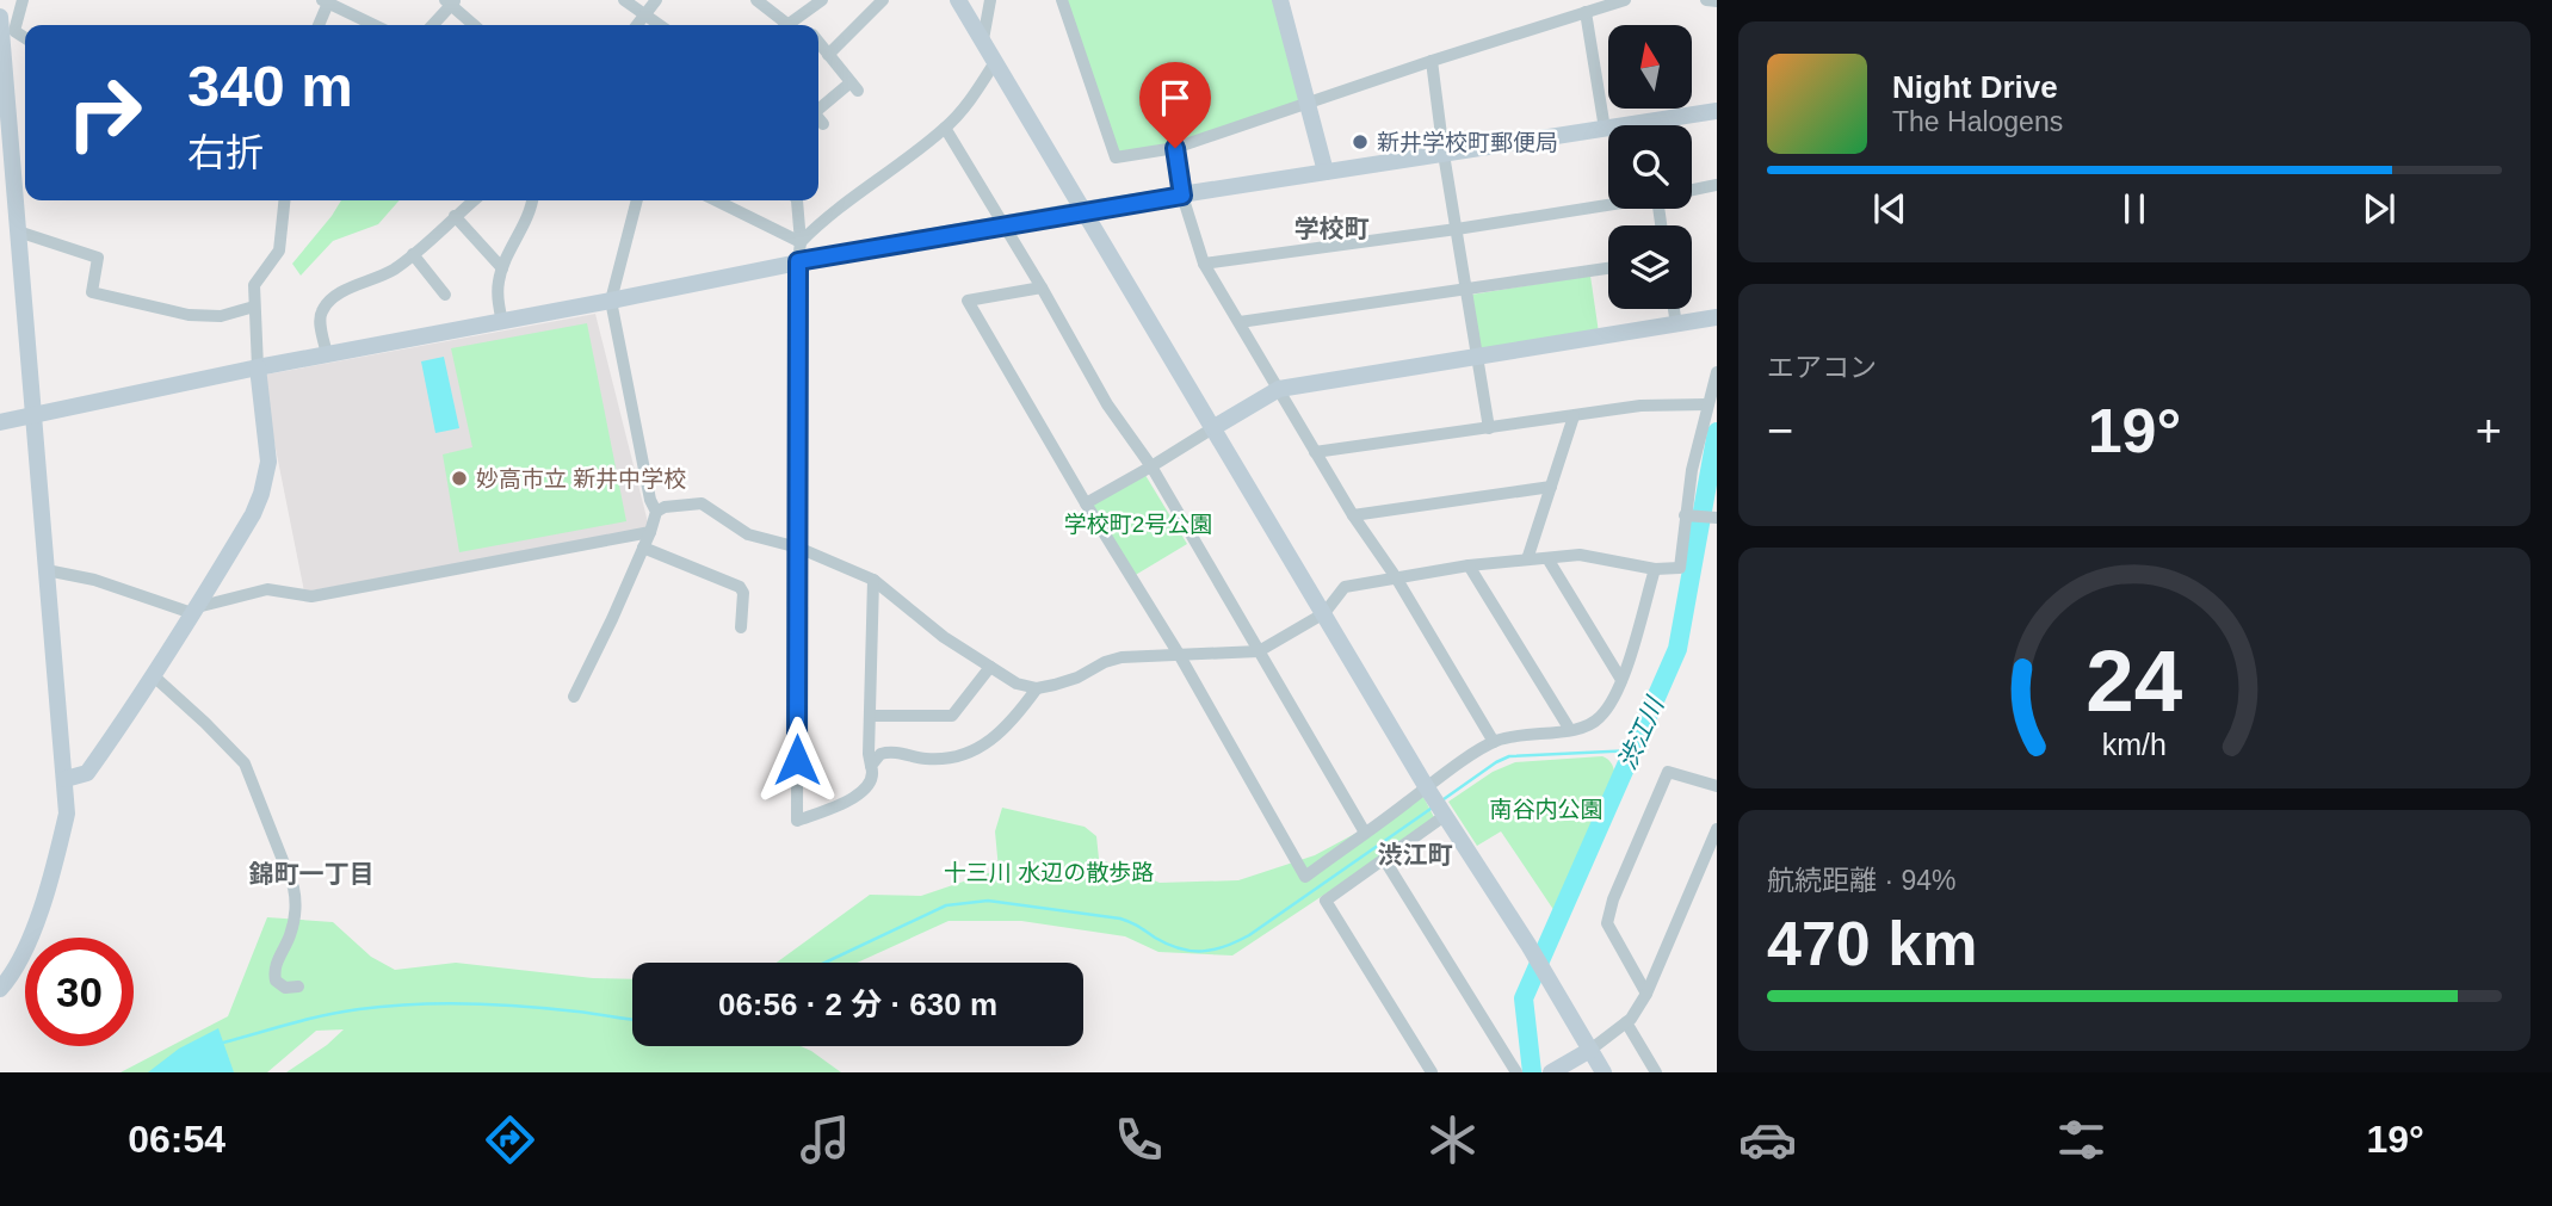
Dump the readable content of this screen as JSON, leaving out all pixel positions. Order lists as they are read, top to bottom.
{
  "districts": ["学校町", "渋江町", "錦町一丁目"],
  "water": ["渋江川"],
  "parks": ["学校町2号公園", "南谷内公園", "十三川 水辺の散歩路"],
  "places": ["新井学校町郵便局", "妙高市立 新井中学校"],
  "north": "top",
  "page": {
    "turn": ["340 m", "右折"],
    "song": ["Night Drive", "The Halogens"],
    "tile": [
      "エアコン",
      ["航続距離 · 94%", "470 km"]
    ],
    "heat": ["−", "19°", "+"],
    "limit": "30",
    "trip": "06:56 · 2 分 · 630 m",
    "tabs": ["06:54", "19°"],
    "gauge": ["24", "km/h"]
  }
}
